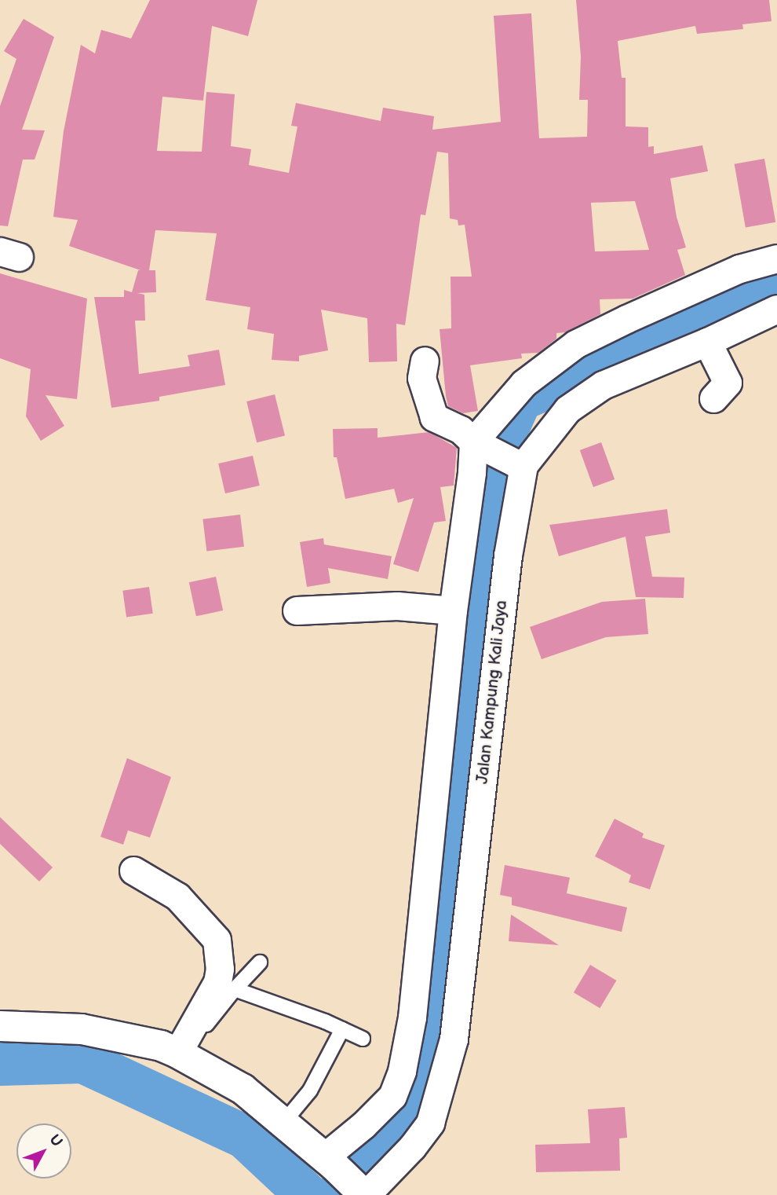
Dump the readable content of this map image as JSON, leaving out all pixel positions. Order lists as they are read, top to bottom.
{
  "streets": {
    "street": ["Jalan Kampung Kali Jaya"]
  },
  "north": "top right"
}
